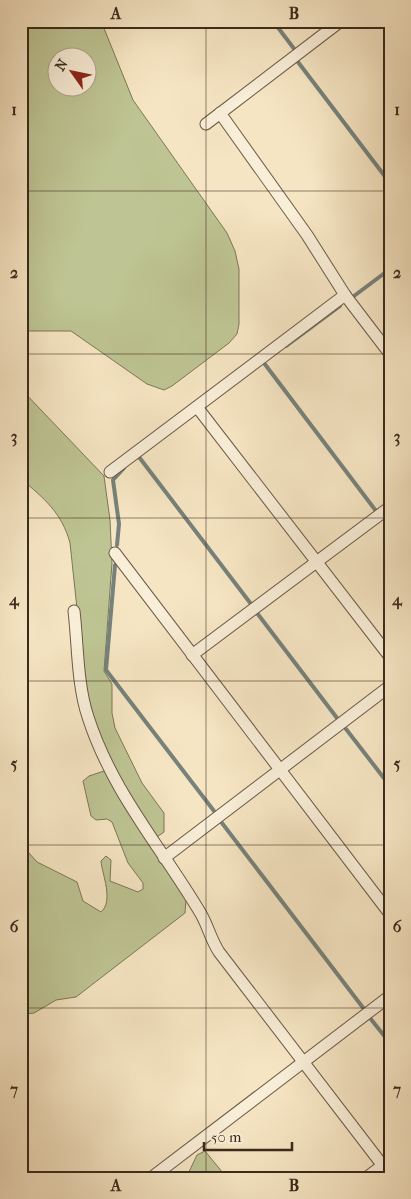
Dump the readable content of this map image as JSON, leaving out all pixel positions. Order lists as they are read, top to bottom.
{
  "scale_bar": "50 m",
  "north": "top left",
  "grid": {
    "columns": ["A", "B"],
    "rows": [
      "1",
      "2",
      "3",
      "4",
      "5",
      "6",
      "7"
    ]
  }
}
